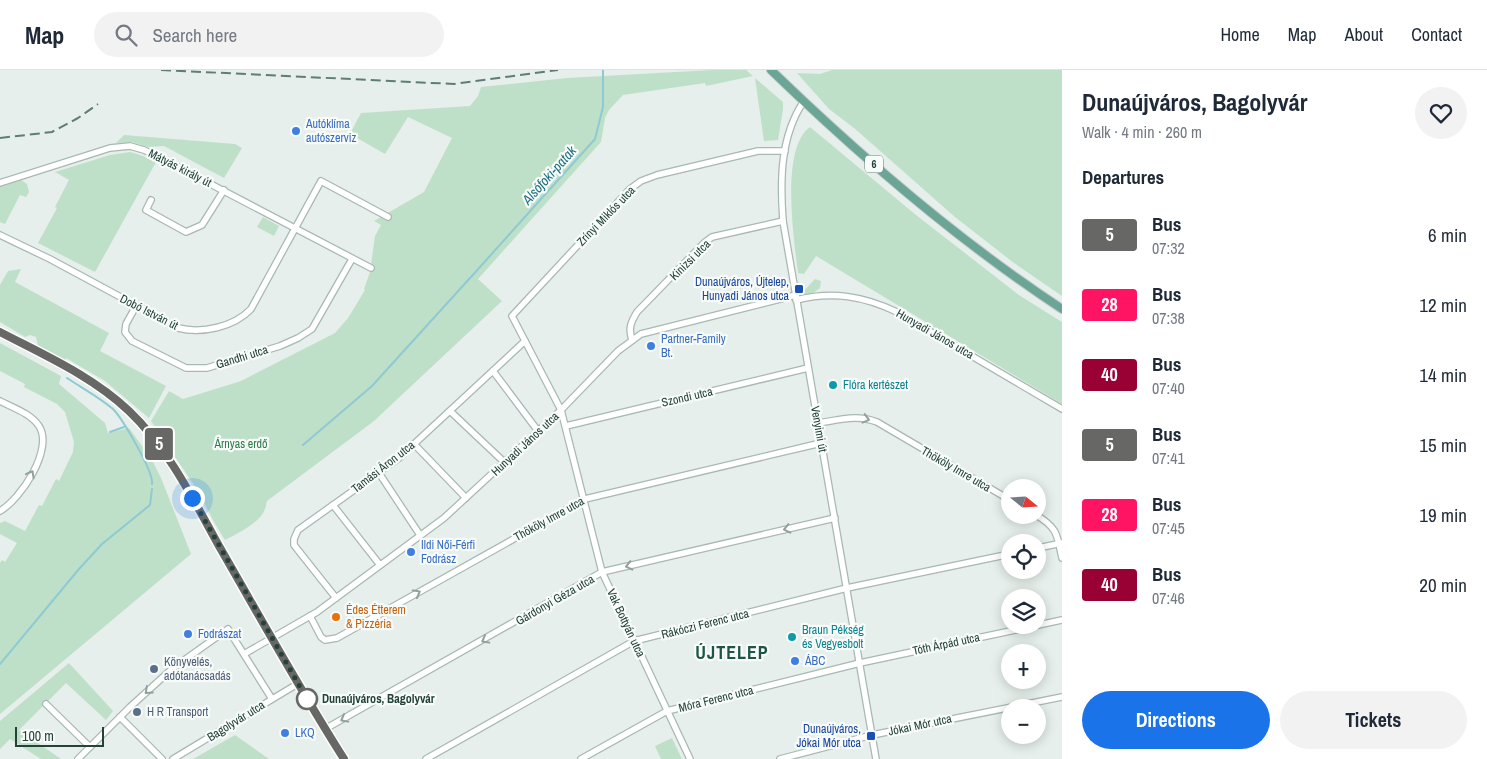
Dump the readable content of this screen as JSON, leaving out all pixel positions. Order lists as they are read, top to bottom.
{
  "streets": {
    "main road": ["6"],
    "street": [
      "Mátyás király út",
      "Zrínyi Miklós utca",
      "Kinizsi utca",
      "Dobó István út",
      "Hunyadi János utca",
      "Gandhi utca",
      "Szondi utca",
      "Venyimi út",
      "Tamási Áron utca",
      "Thököly Imre utca",
      "Gárdonyi Géza utca",
      "Vak Bottyán utca",
      "Rákóczi Ferenc utca",
      "Tóth Árpád utca",
      "Móra Ferenc utca",
      "Bagolyvár utca",
      "Jókai Mór utca"
    ]
  },
  "crossings": [
    ["6", "Venyimi út"],
    ["Mátyás király út", "Dobó István út"],
    ["Zrínyi Miklós utca", "Venyimi út"],
    ["Zrínyi Miklós utca", "Vak Bottyán utca"],
    ["Kinizsi utca", "Hunyadi János utca"],
    ["Kinizsi utca", "Venyimi út"],
    ["Dobó István út", "Gandhi utca"],
    ["Hunyadi János utca", "Venyimi út"],
    ["Hunyadi János utca", "Tamási Áron utca"],
    ["Hunyadi János utca", "Thököly Imre utca"],
    ["Hunyadi János utca", "Vak Bottyán utca"],
    ["Szondi utca", "Venyimi út"],
    ["Szondi utca", "Vak Bottyán utca"],
    ["Venyimi út", "Thököly Imre utca"],
    ["Venyimi út", "Gárdonyi Géza utca"],
    ["Venyimi út", "Rákóczi Ferenc utca"],
    ["Venyimi út", "Tóth Árpád utca"],
    ["Venyimi út", "Móra Ferenc utca"],
    ["Venyimi út", "Jókai Mór utca"],
    ["Tamási Áron utca", "Vak Bottyán utca"],
    ["Thököly Imre utca", "Vak Bottyán utca"],
    ["Gárdonyi Géza utca", "Vak Bottyán utca"],
    ["Vak Bottyán utca", "Rákóczi Ferenc utca"],
    ["Vak Bottyán utca", "Móra Ferenc utca"],
    ["Tóth Árpád utca", "Móra Ferenc utca"]
  ],
  "one_way": ["Thököly Imre utca", "Gárdonyi Géza utca"],
  "districts": ["ÚJTELEP"],
  "water": ["Alsófoki-patak"],
  "parks": ["Árnyas erdő"],
  "places": {
    "other": [
      "Autóklíma autószerviz",
      "Partner-Family Bt.",
      "Flóra kertészet",
      "Ildi Női-Férfi Fodrász",
      "Édes Étterem & Pizzéria",
      "Fodrászat",
      "Braun Pékség és Vegyesbolt",
      "ÁBC",
      "Könyvelés, adótanácsadás",
      "Dunaújváros, Bagolyvár",
      "H R Transport",
      "LKQ"
    ],
    "transit": ["Dunaújváros, Újtelep, Hunyadi János utca", "Dunaújváros, Jókai Mór utca"]
  },
  "lines": ["bus line 5"],
  "scale_bar": "100 m",
  "north": "right",
  "page": {
    "header": "Map",
    "search": "Search here",
    "nav": [
      "Home",
      "Map",
      "About",
      "Contact"
    ],
    "on_map": "5",
    "heading": [
      ["Dunaújváros, Bagolyvár", "Walk · 4 min · 260 m"],
      "Departures"
    ],
    "list": [
      {
        "mark": "5",
        "name": "Bus",
        "note": "07:32",
        "value": "6 min"
      },
      {
        "mark": "28",
        "name": "Bus",
        "note": "07:38",
        "value": "12 min"
      },
      {
        "mark": "40",
        "name": "Bus",
        "note": "07:40",
        "value": "14 min"
      },
      {
        "mark": "5",
        "name": "Bus",
        "note": "07:41",
        "value": "15 min"
      },
      {
        "mark": "28",
        "name": "Bus",
        "note": "07:45",
        "value": "19 min"
      },
      {
        "mark": "40",
        "name": "Bus",
        "note": "07:46",
        "value": "20 min"
      }
    ],
    "map_buttons": ["+", "−"],
    "buttons": ["Directions", "Tickets"],
    "scale": "100 m"
  }
}
